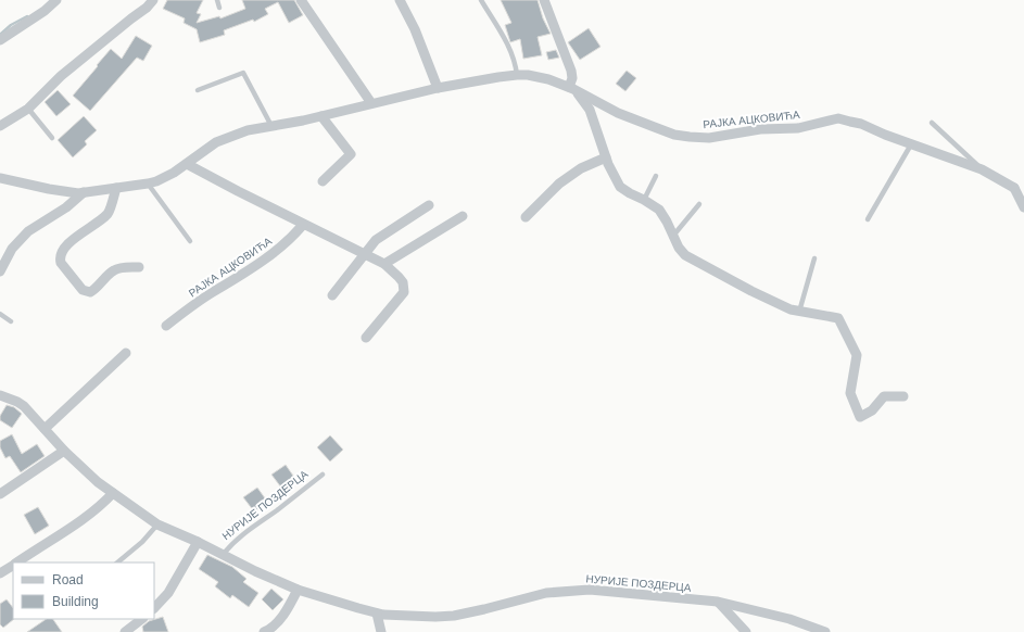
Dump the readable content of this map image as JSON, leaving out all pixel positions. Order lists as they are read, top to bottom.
{
  "streets": {
    "street": ["РАЈКА АЦКОВИЋА", "НУРИЈЕ ПОЗДЕРЦА"]
  },
  "legend": ["Road", "Building"]
}
